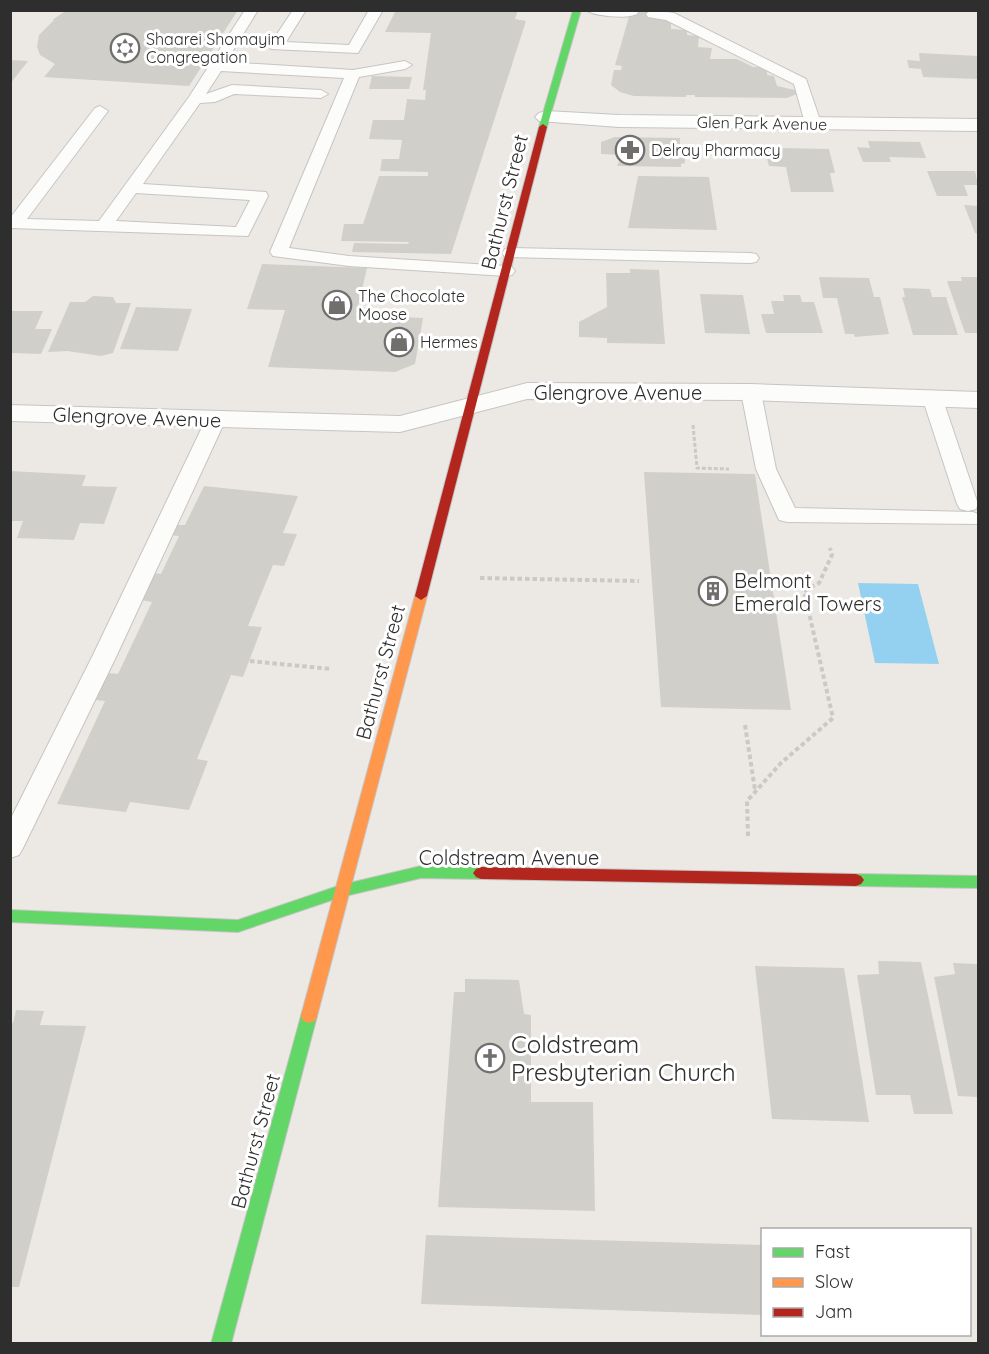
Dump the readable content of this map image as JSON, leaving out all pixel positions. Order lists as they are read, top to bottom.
{
  "streets": {
    "main road": ["Bathurst Street", "Coldstream Avenue"],
    "street": ["Glen Park Avenue", "Glengrove Avenue"]
  },
  "crossings": [
    ["Glen Park Avenue", "Bathurst Street"],
    ["Bathurst Street", "Glengrove Avenue"],
    ["Bathurst Street", "Coldstream Avenue"]
  ],
  "places": {
    "synagogue": ["Shaarei Shomayim Congregation"],
    "pharmacy": ["Delray Pharmacy"],
    "shop": ["The Chocolate Moose", "Hermes"],
    "building": ["Belmont Emerald Towers"],
    "church": ["Coldstream Presbyterian Church"]
  },
  "legend": ["Fast", "Slow", "Jam"]
}
